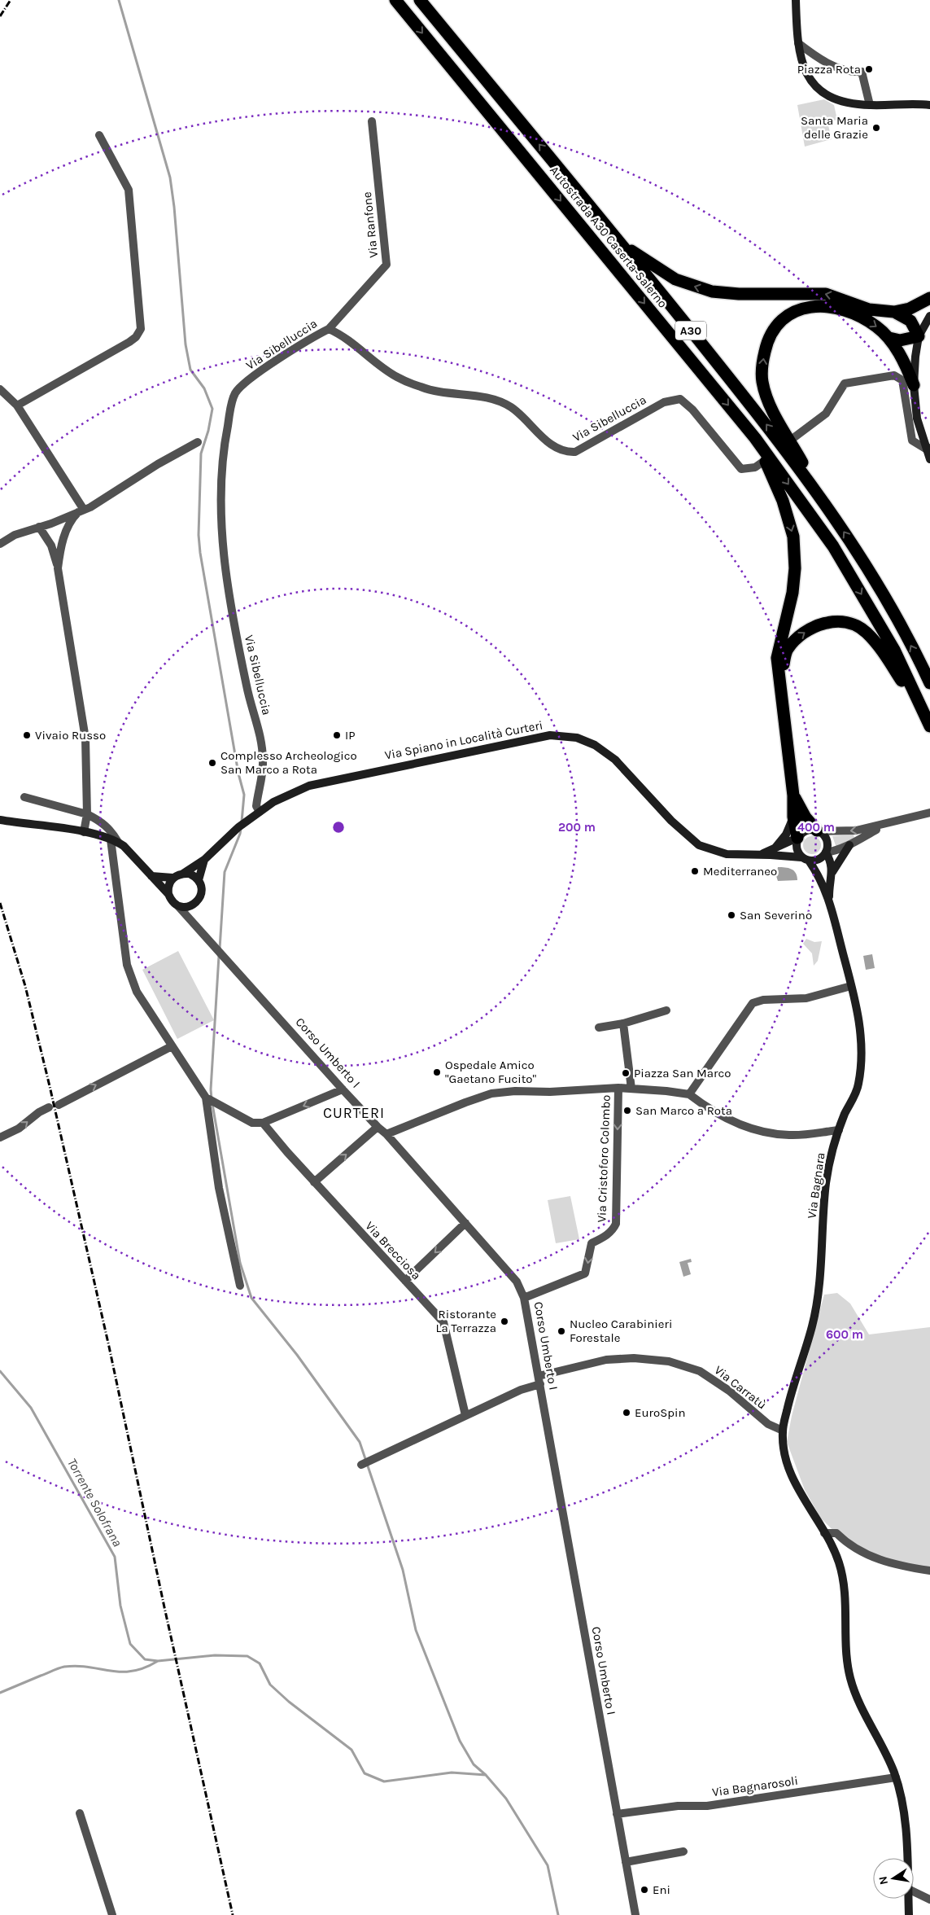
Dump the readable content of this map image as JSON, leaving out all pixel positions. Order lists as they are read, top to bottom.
{
  "streets": {
    "highway": ["Autostrada A30 Caserta-Salerno", "A30"],
    "main road": ["Via Spiano in Località Curteri", "Via Bagnara"],
    "street": [
      "Via Ranfone",
      "Via Sibelluccia",
      "Corso Umberto I",
      "Via Cristoforo Colombo",
      "Via Brecciosa",
      "Via Carratù",
      "Via Bagnarosoli"
    ]
  },
  "crossings": [
    ["Via Ranfone", "Via Sibelluccia"],
    ["Via Sibelluccia", "Via Spiano in Località Curteri"],
    ["Via Spiano in Località Curteri", "Corso Umberto I"],
    ["Via Spiano in Località Curteri", "Via Bagnara"],
    ["Corso Umberto I", "Via Cristoforo Colombo"],
    ["Corso Umberto I", "Via Carratù"],
    ["Corso Umberto I", "Via Bagnarosoli"],
    ["Via Bagnara", "Via Carratù"],
    ["Via Bagnara", "Via Bagnarosoli"],
    ["Via Brecciosa", "Via Carratù"]
  ],
  "one_way": ["Via Cristoforo Colombo"],
  "districts": ["CURTERI"],
  "water": ["Torrente Solofrana"],
  "places": [
    "Piazza Rota",
    "Santa Maria delle Grazie",
    "Vivaio Russo",
    "IP",
    "Complesso Archeologico San Marco a Rota",
    "Mediterraneo",
    "San Severino",
    "Ospedale Amico \"Gaetano Fucito\"",
    "Piazza San Marco",
    "San Marco a Rota",
    "Ristorante La Terrazza",
    "Nucleo Carabinieri Forestale",
    "EuroSpin",
    "Eni"
  ],
  "north": "left",
  "rings": ["200 m", "400 m", "600 m"]
}
